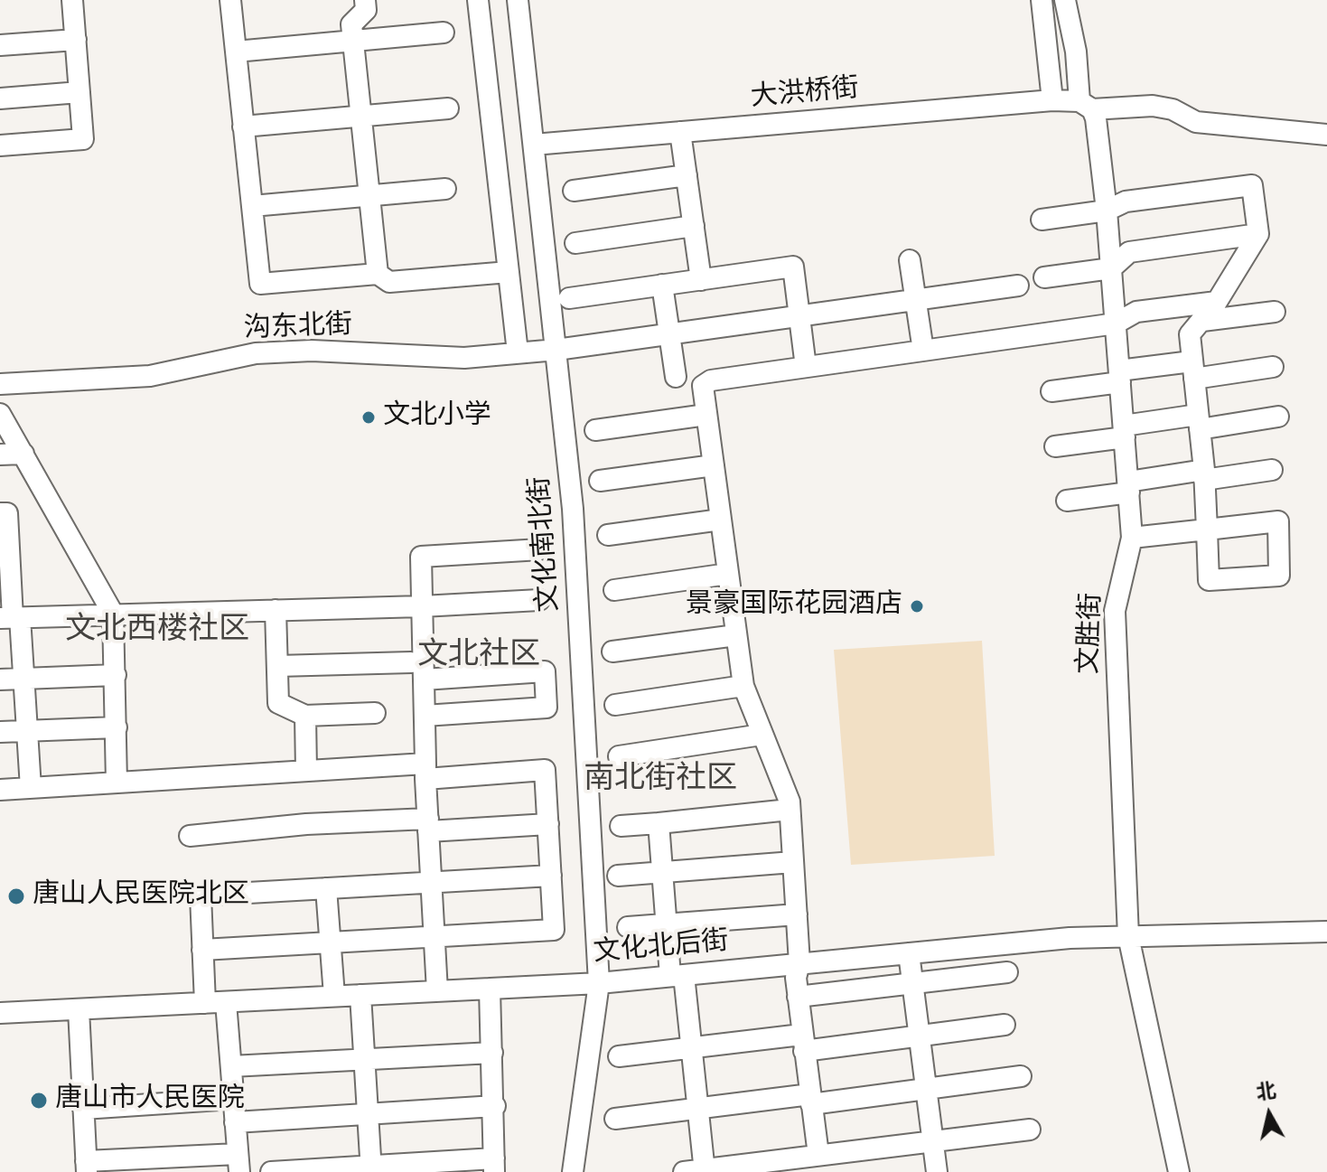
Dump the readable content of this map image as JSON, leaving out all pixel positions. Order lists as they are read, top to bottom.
{
  "streets": {
    "street": [
      "大洪桥街",
      "沟东北街",
      "文化南北街",
      "文胜街",
      "文化北后街"
    ]
  },
  "crossings": [
    ["大洪桥街", "文化南北街"],
    ["大洪桥街", "文胜街"],
    ["沟东北街", "文化南北街"],
    ["文化南北街", "文化北后街"],
    ["文胜街", "文化北后街"]
  ],
  "districts": ["文北西楼社区", "文北社区", "南北街社区"],
  "places": [
    "文北小学",
    "景豪国际花园酒店",
    "唐山人民医院北区",
    "唐山市人民医院"
  ],
  "north": "top"
}
